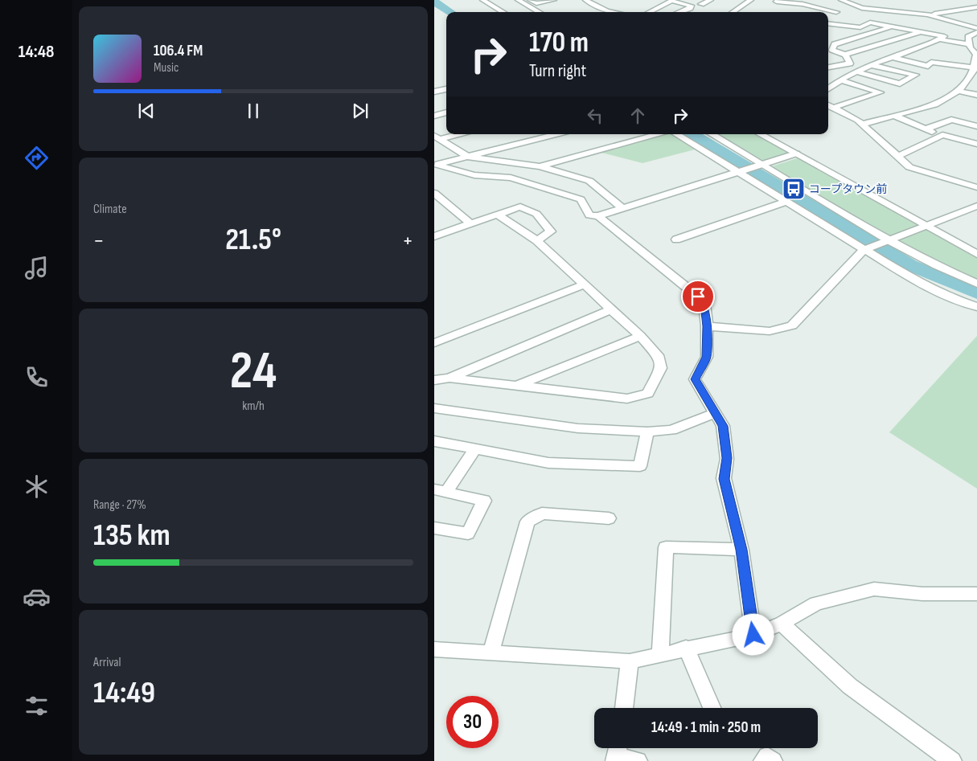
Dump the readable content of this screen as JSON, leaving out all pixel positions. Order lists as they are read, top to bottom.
{
  "places": {
    "bus stop": ["コープタウン前"]
  },
  "page": {
    "tabs": "14:48",
    "turn": ["170 m", "Turn right"],
    "song": ["106.4 FM", "Music"],
    "tile": [
      "Climate",
      ["24", "km/h"],
      ["Range · 27%", "135 km"],
      ["Arrival", "14:49"]
    ],
    "heat": ["−", "21.5°", "+"],
    "limit": "30",
    "trip": "14:49 · 1 min · 250 m"
  }
}
